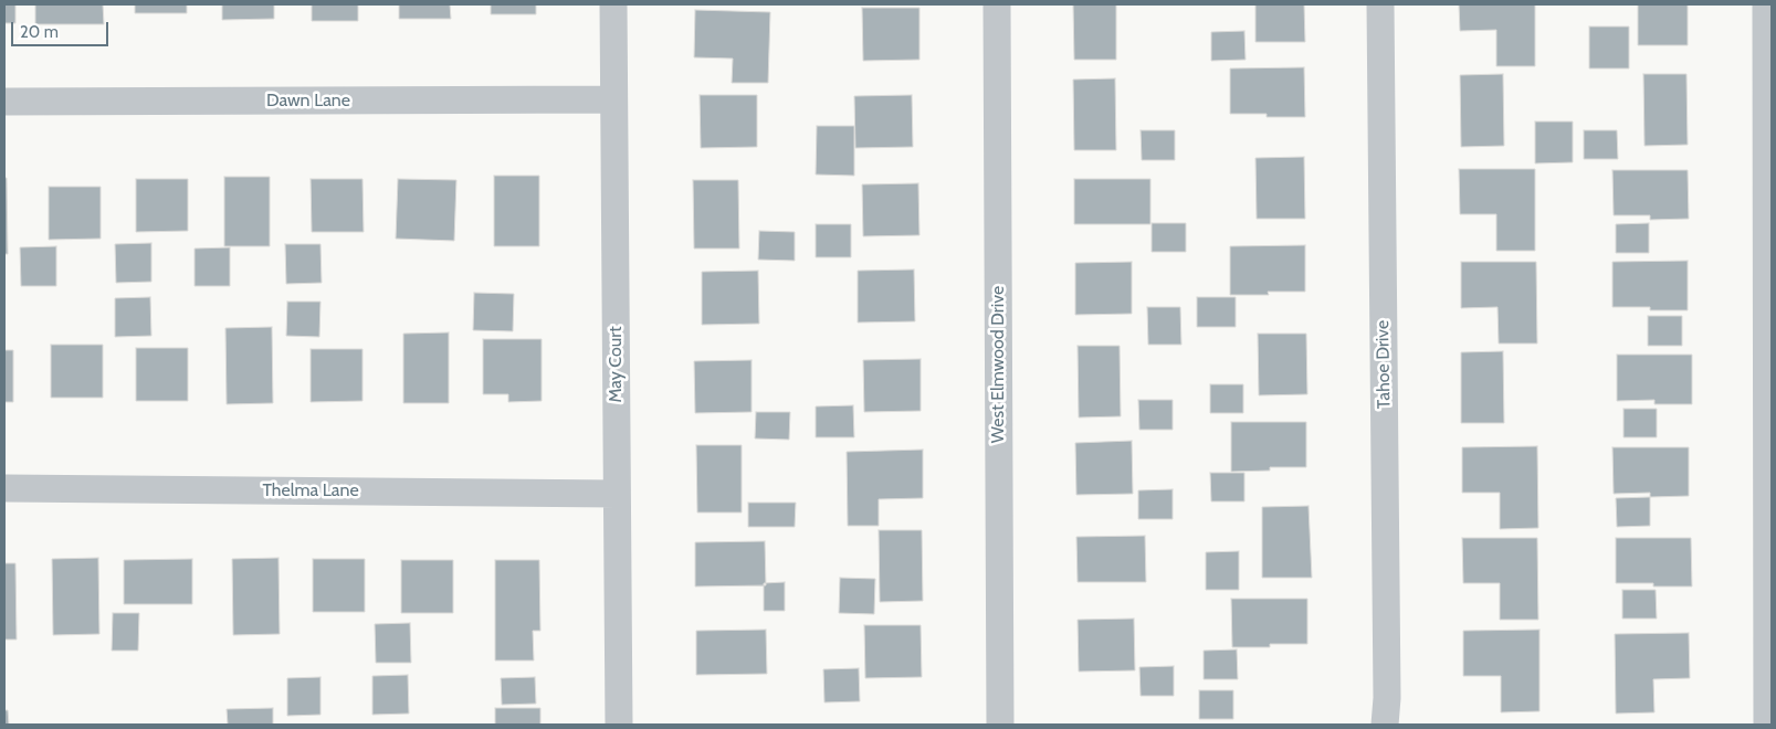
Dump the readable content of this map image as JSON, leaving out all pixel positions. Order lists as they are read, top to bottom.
{
  "streets": {
    "street": [
      "Dawn Lane",
      "May Court",
      "West Elmwood Drive",
      "Tahoe Drive",
      "Thelma Lane"
    ]
  },
  "crossings": [
    ["Dawn Lane", "May Court"],
    ["May Court", "Thelma Lane"]
  ],
  "scale_bar": "20 m"
}
